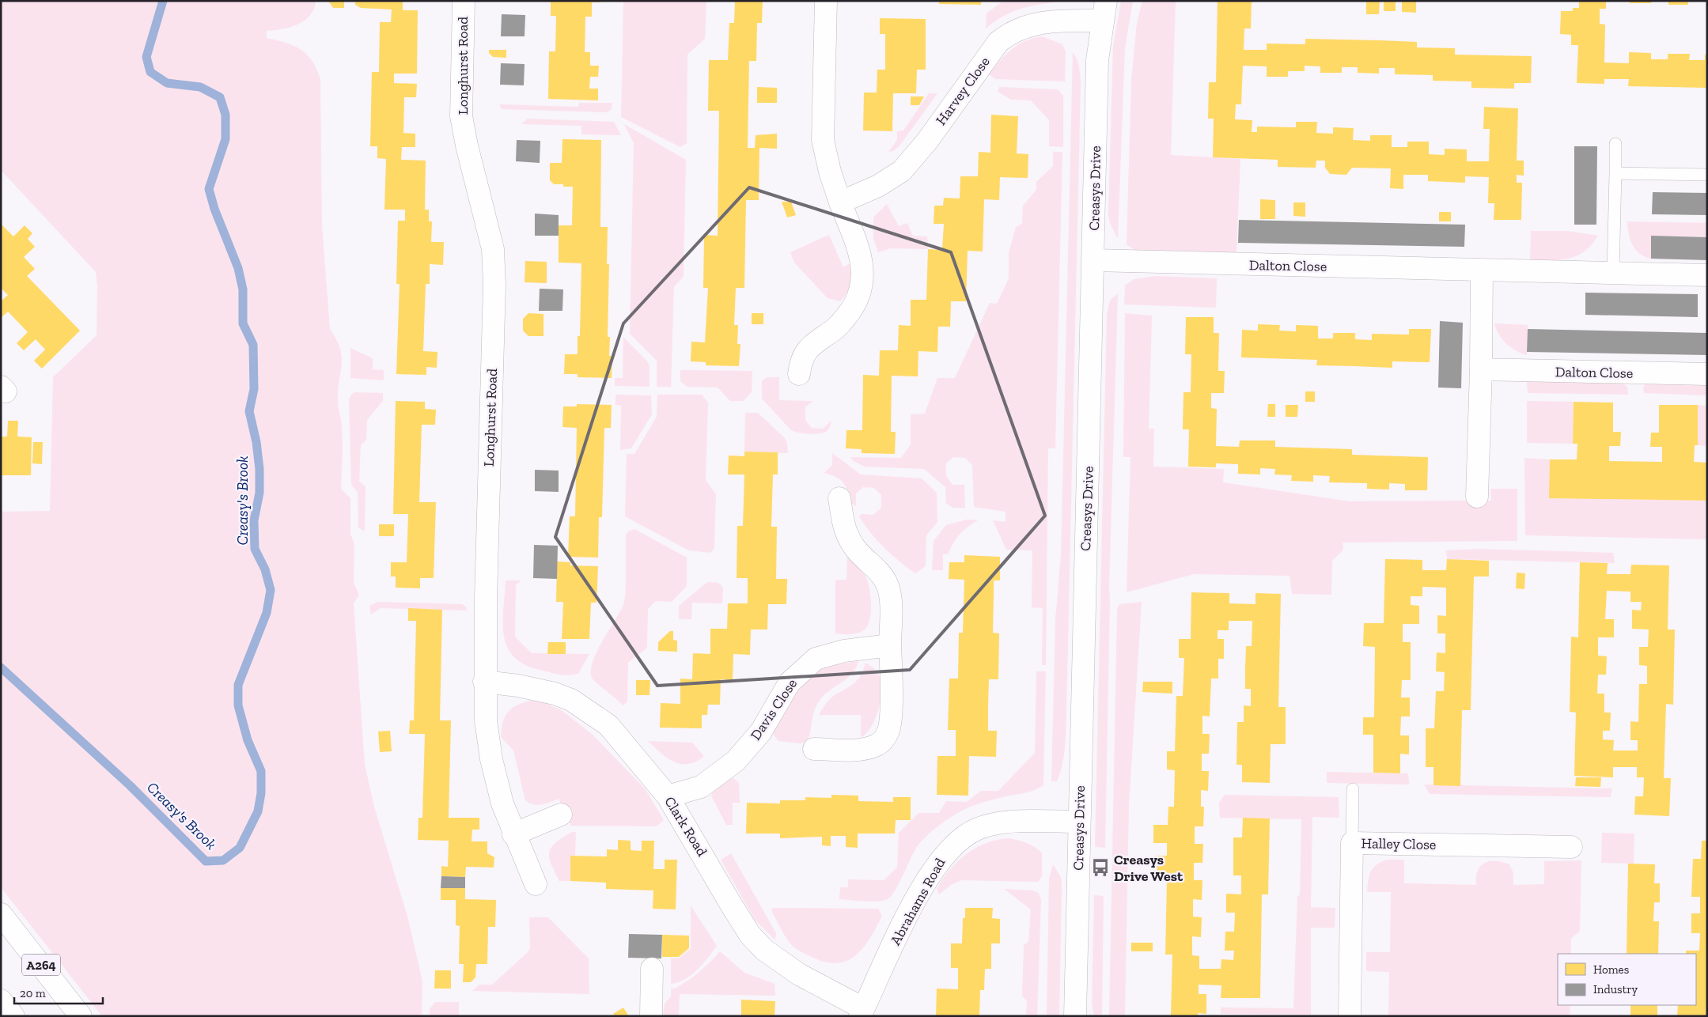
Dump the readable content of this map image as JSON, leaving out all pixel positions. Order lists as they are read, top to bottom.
{
  "streets": {
    "main road": [
      "Longhurst Road",
      "Harvey Close",
      "Creasys Drive",
      "Dalton Close",
      "Davis Close",
      "Clark Road",
      "Halley Close",
      "Abrahams Road",
      "A264"
    ]
  },
  "crossings": [
    ["Longhurst Road", "Clark Road"],
    ["Harvey Close", "Creasys Drive"],
    ["Creasys Drive", "Dalton Close"],
    ["Creasys Drive", "Abrahams Road"],
    ["Davis Close", "Clark Road"],
    ["Clark Road", "Abrahams Road"]
  ],
  "water": ["Creasy's Brook"],
  "places": {
    "bus stop": ["Creasys Drive West"]
  },
  "legend": ["Homes", "Industry"],
  "scale_bar": "20 m"
}
